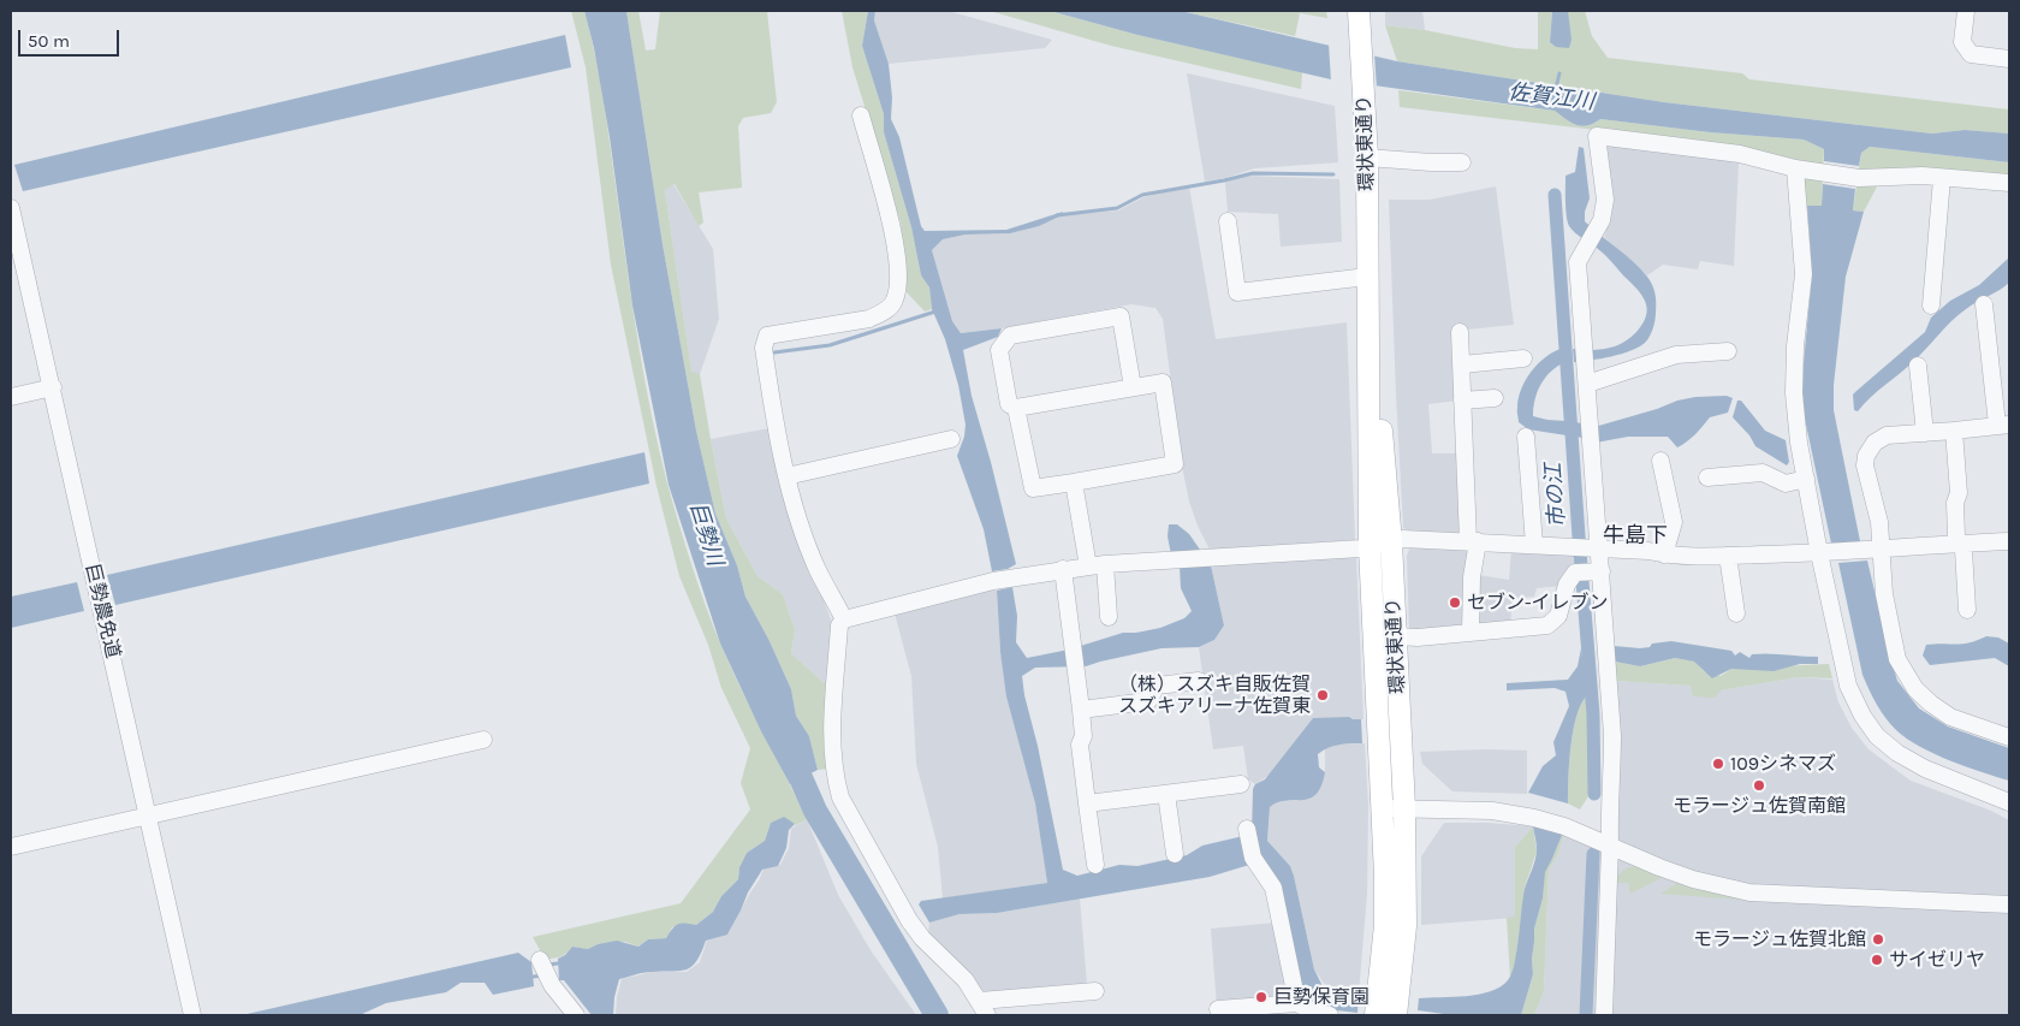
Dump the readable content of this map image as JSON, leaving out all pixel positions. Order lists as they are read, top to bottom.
{
  "streets": {
    "main road": ["環状東通り"],
    "street": ["巨勢農免道"]
  },
  "districts": ["牛島下"],
  "water": ["佐賀江川", "市の江", "巨勢川"],
  "places": [
    "セブン-イレブン",
    "（株）スズキ自販佐賀 スズキアリーナ佐賀東",
    "109シネマズ",
    "モラージュ佐賀南館",
    "モラージュ佐賀北館",
    "サイゼリヤ",
    "巨勢保育園"
  ],
  "scale_bar": "50 m"
}
